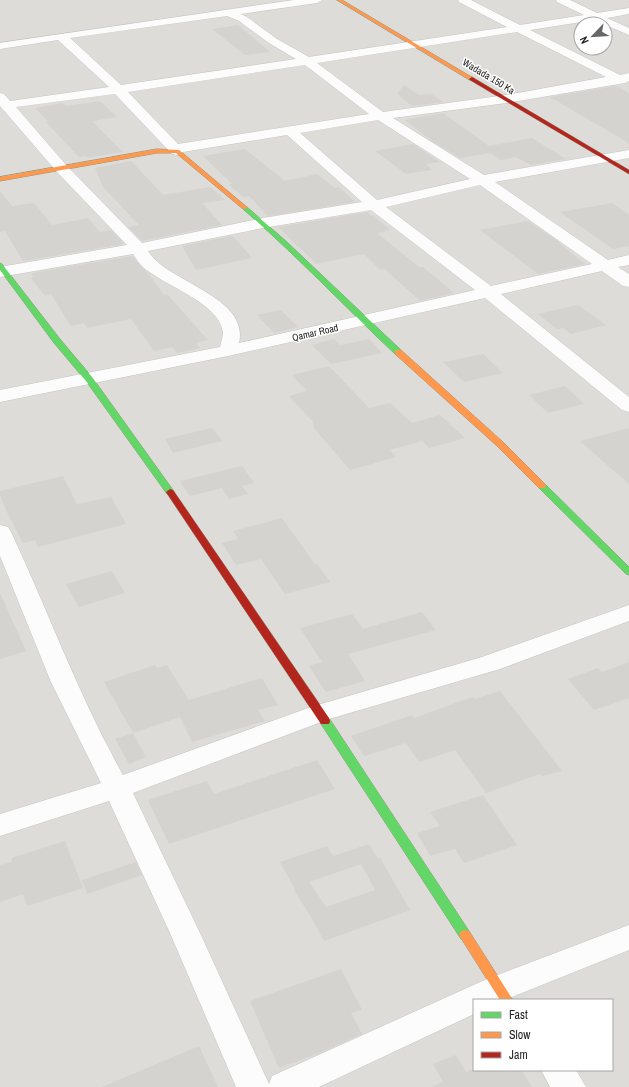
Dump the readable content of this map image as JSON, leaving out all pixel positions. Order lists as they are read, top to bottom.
{
  "streets": {
    "street": ["Wadada 150 Ka", "Qamar Road"]
  },
  "legend": ["Fast", "Slow", "Jam"],
  "north": "bottom left"
}
